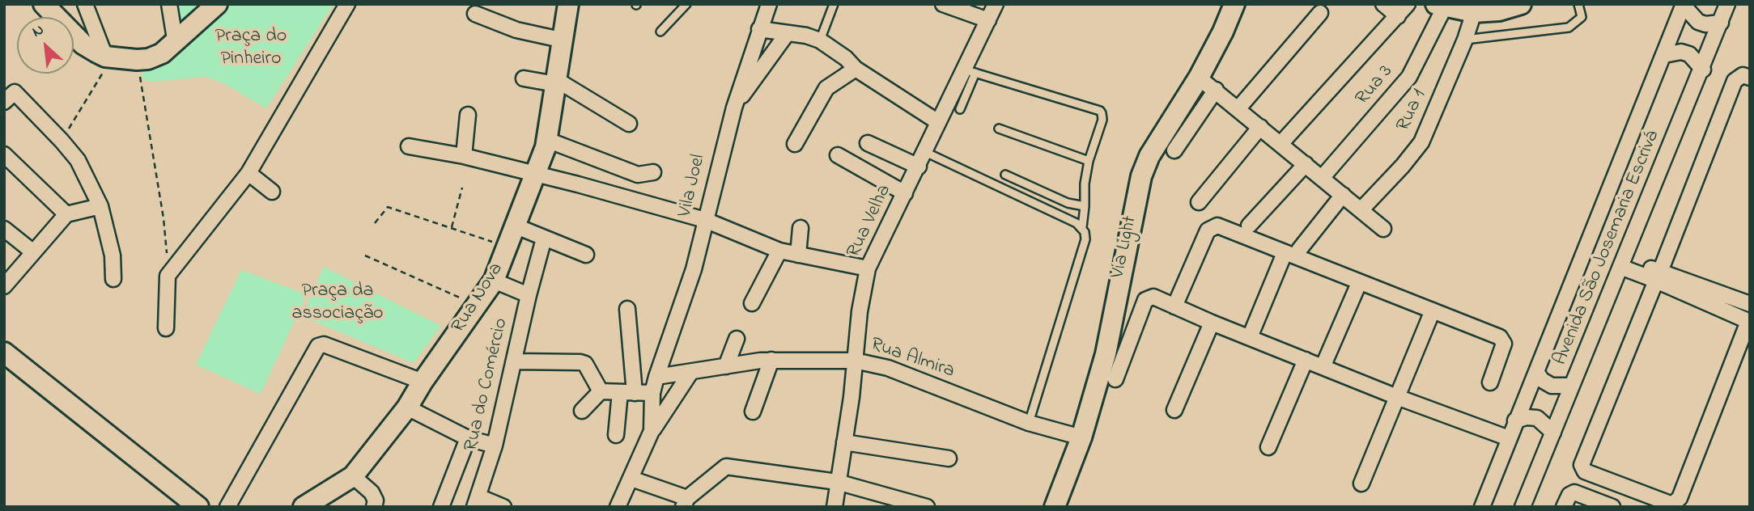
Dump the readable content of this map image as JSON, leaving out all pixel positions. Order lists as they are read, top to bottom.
{
  "streets": {
    "street": [
      "Rua 3",
      "Rua 1",
      "Vila Joel",
      "Rua Velha",
      "Via Light",
      "Avenida São Josemaria Escrivá",
      "Rua Nova",
      "Rua Almira",
      "Rua do Comércio"
    ]
  },
  "crossings": [
    ["Vila Joel", "Rua Almira"],
    ["Rua Velha", "Rua Almira"],
    ["Via Light", "Rua Almira"]
  ],
  "parks": ["Praça do Pinheiro", "Praça da associação"],
  "north": "top left"
}
